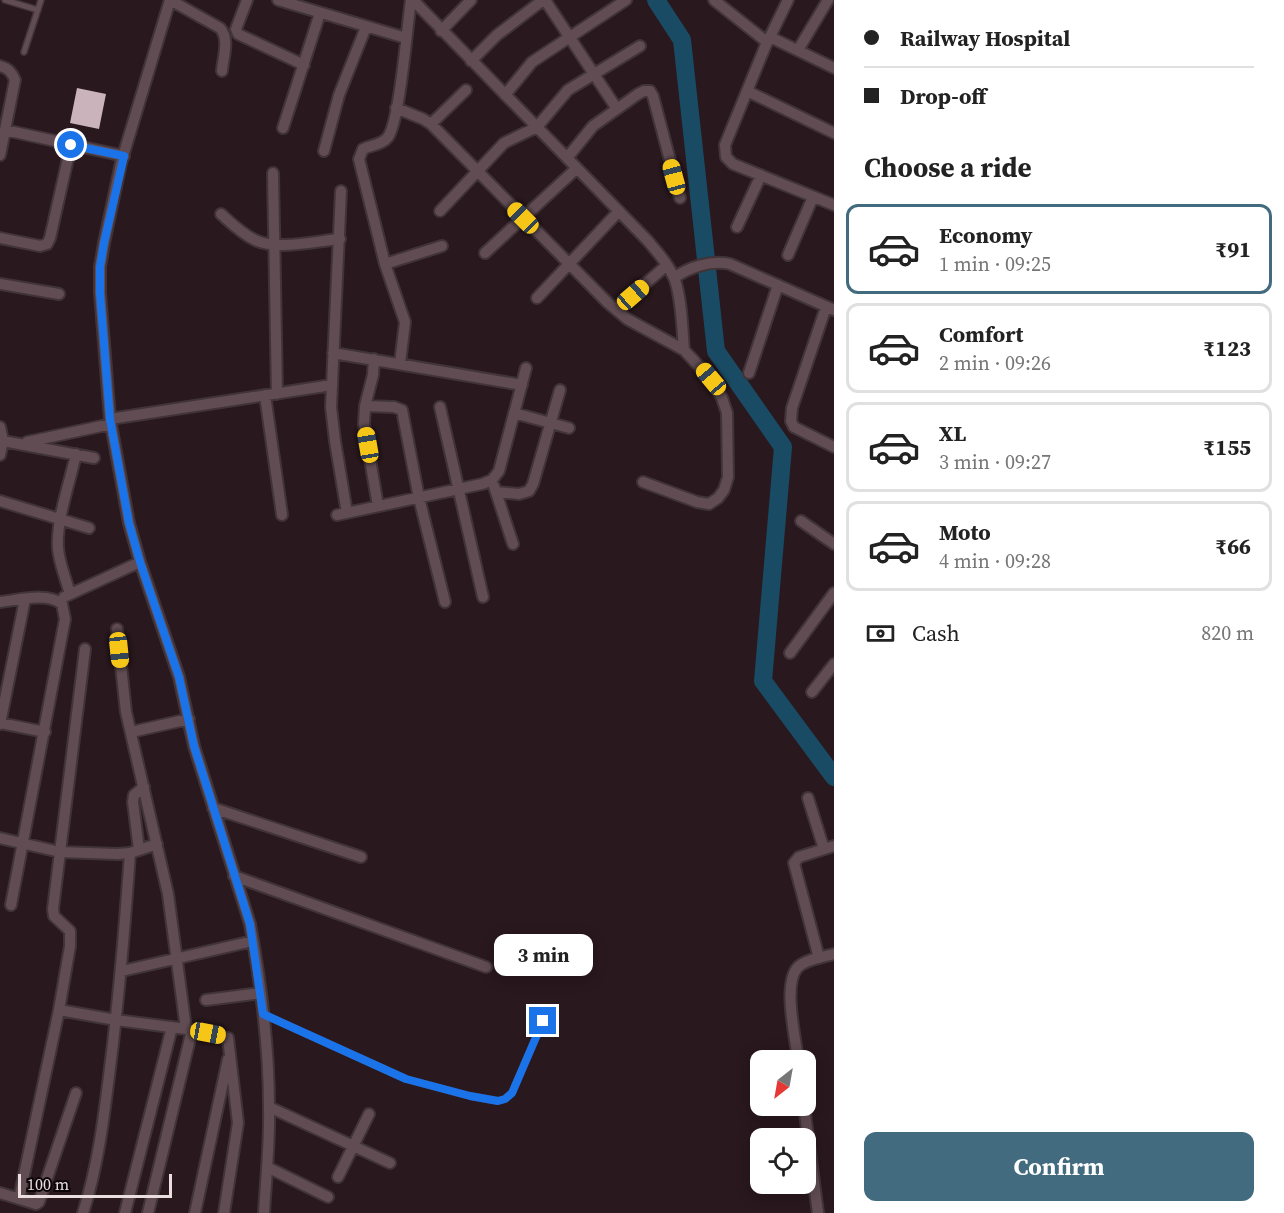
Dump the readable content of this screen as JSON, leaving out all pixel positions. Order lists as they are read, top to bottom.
{
  "scale_bar": "100 m",
  "north": "bottom left",
  "page": {
    "banner": ["Railway Hospital", "Drop-off"],
    "heading": "Choose a ride",
    "list": [
      {
        "name": "Economy",
        "note": "1 min · 09:25",
        "value": "₹91"
      },
      {
        "name": "Comfort",
        "note": "2 min · 09:26",
        "value": "₹123"
      },
      {
        "name": "XL",
        "note": "3 min · 09:27",
        "value": "₹155"
      },
      {
        "name": "Moto",
        "note": "4 min · 09:28",
        "value": "₹66"
      }
    ],
    "pay": ["Cash", "820 m"],
    "bubble": "3 min",
    "buttons": "Confirm",
    "scale": "100 m"
  }
}
